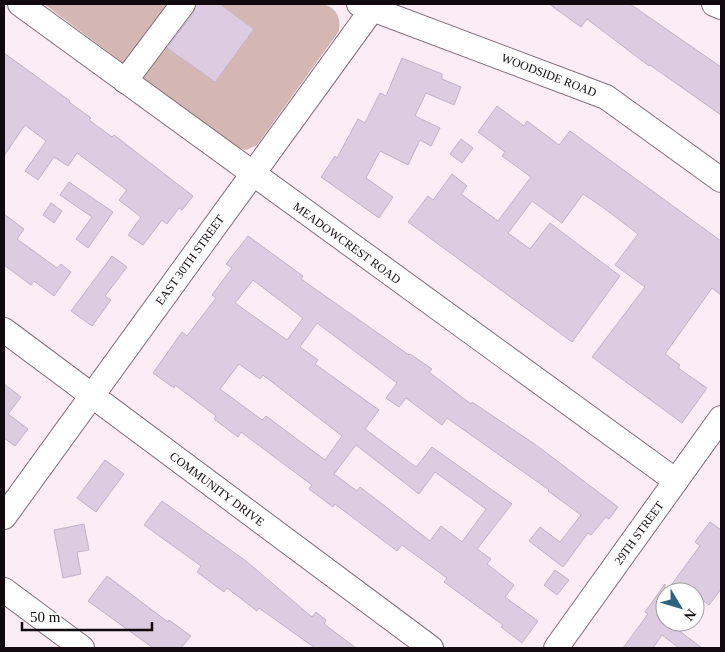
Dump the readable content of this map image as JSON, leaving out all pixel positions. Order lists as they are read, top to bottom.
{
  "streets": {
    "street": [
      "WOODSIDE ROAD",
      "MEADOWCREST ROAD",
      "EAST 30TH STREET",
      "COMMUNITY DRIVE",
      "29TH STREET"
    ]
  },
  "crossings": [
    ["WOODSIDE ROAD", "EAST 30TH STREET"],
    ["MEADOWCREST ROAD", "EAST 30TH STREET"],
    ["MEADOWCREST ROAD", "29TH STREET"],
    ["EAST 30TH STREET", "COMMUNITY DRIVE"]
  ],
  "scale_bar": "50 m",
  "north": "bottom right"
}
